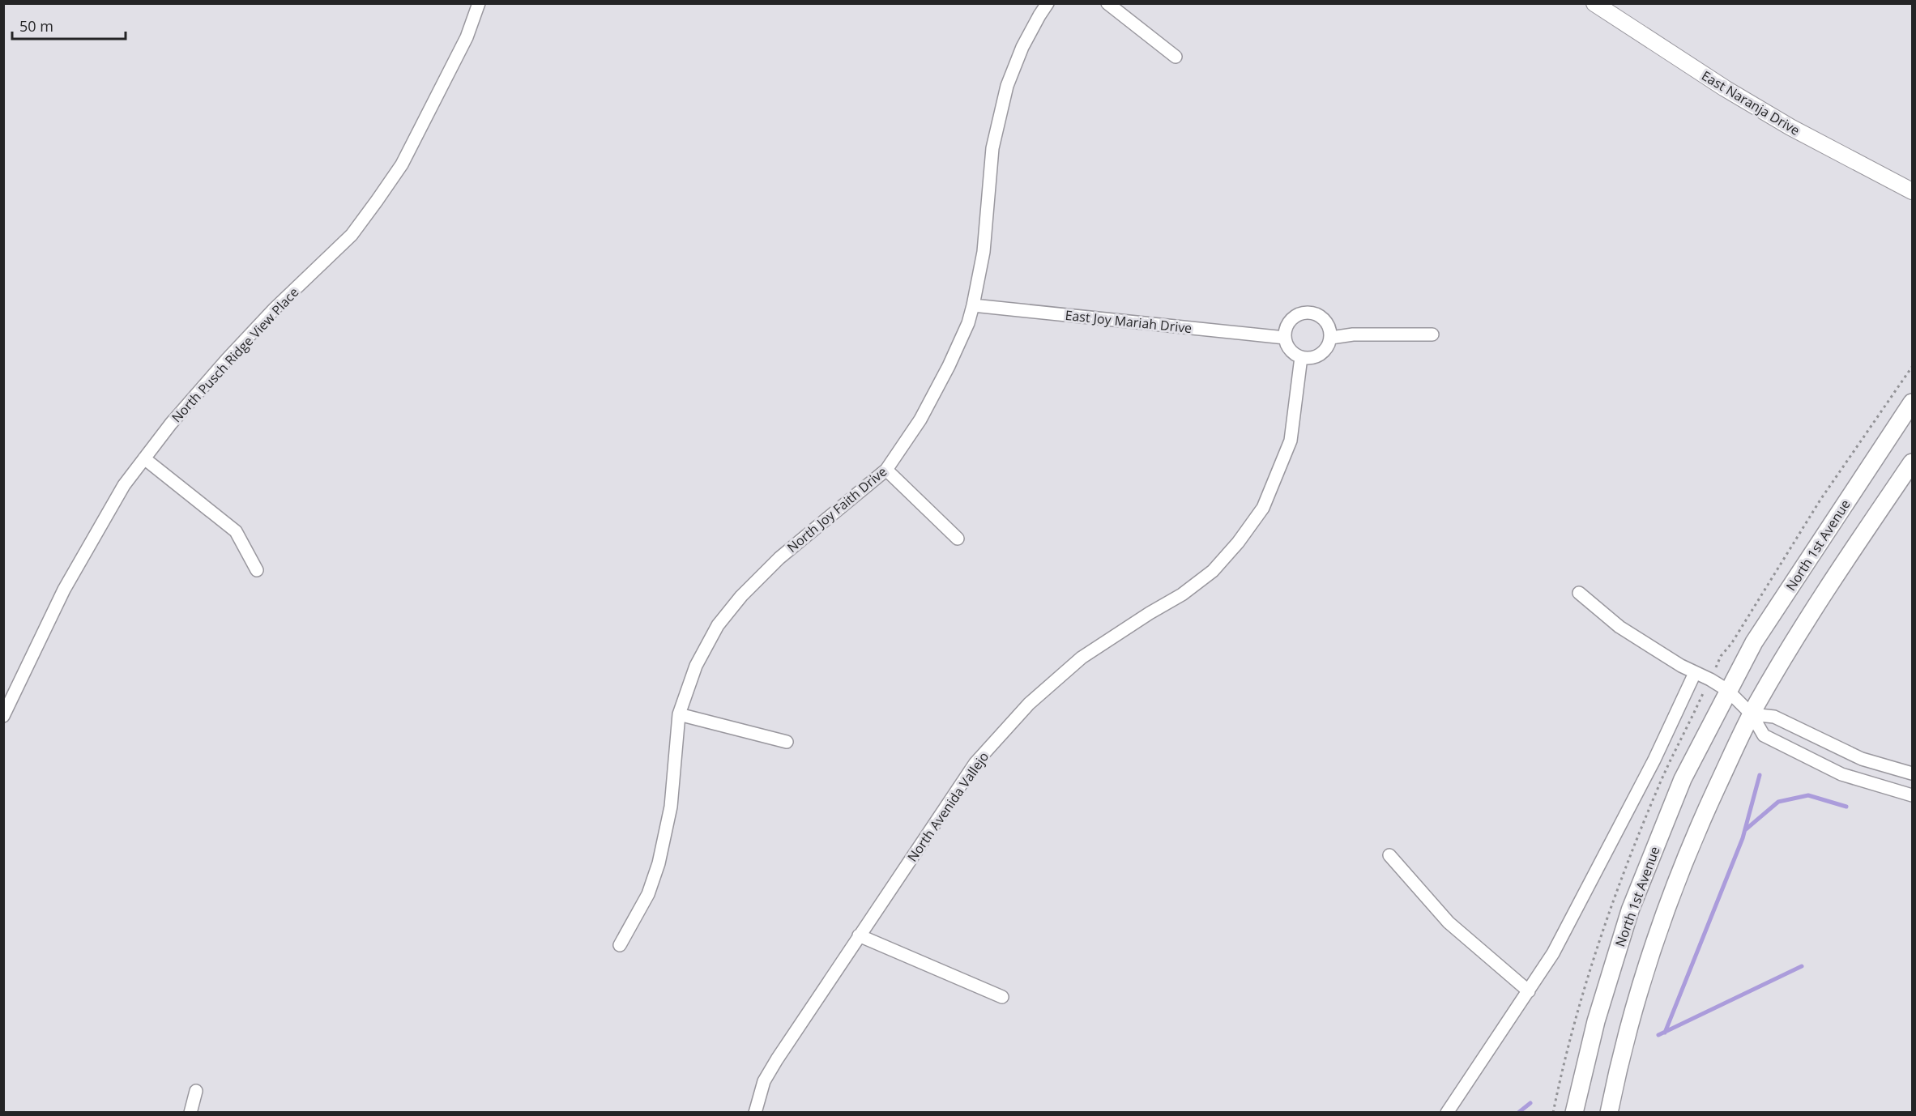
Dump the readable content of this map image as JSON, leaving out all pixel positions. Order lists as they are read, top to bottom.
{
  "streets": {
    "main road": ["North 1st Avenue"],
    "street": [
      "East Naranja Drive",
      "East Joy Mariah Drive",
      "North Pusch Ridge View Place",
      "North Joy Faith Drive",
      "North Avenida Vallejo"
    ]
  },
  "crossings": [
    ["East Joy Mariah Drive", "North Joy Faith Drive"],
    ["East Joy Mariah Drive", "North Avenida Vallejo"]
  ],
  "scale_bar": "50 m"
}
